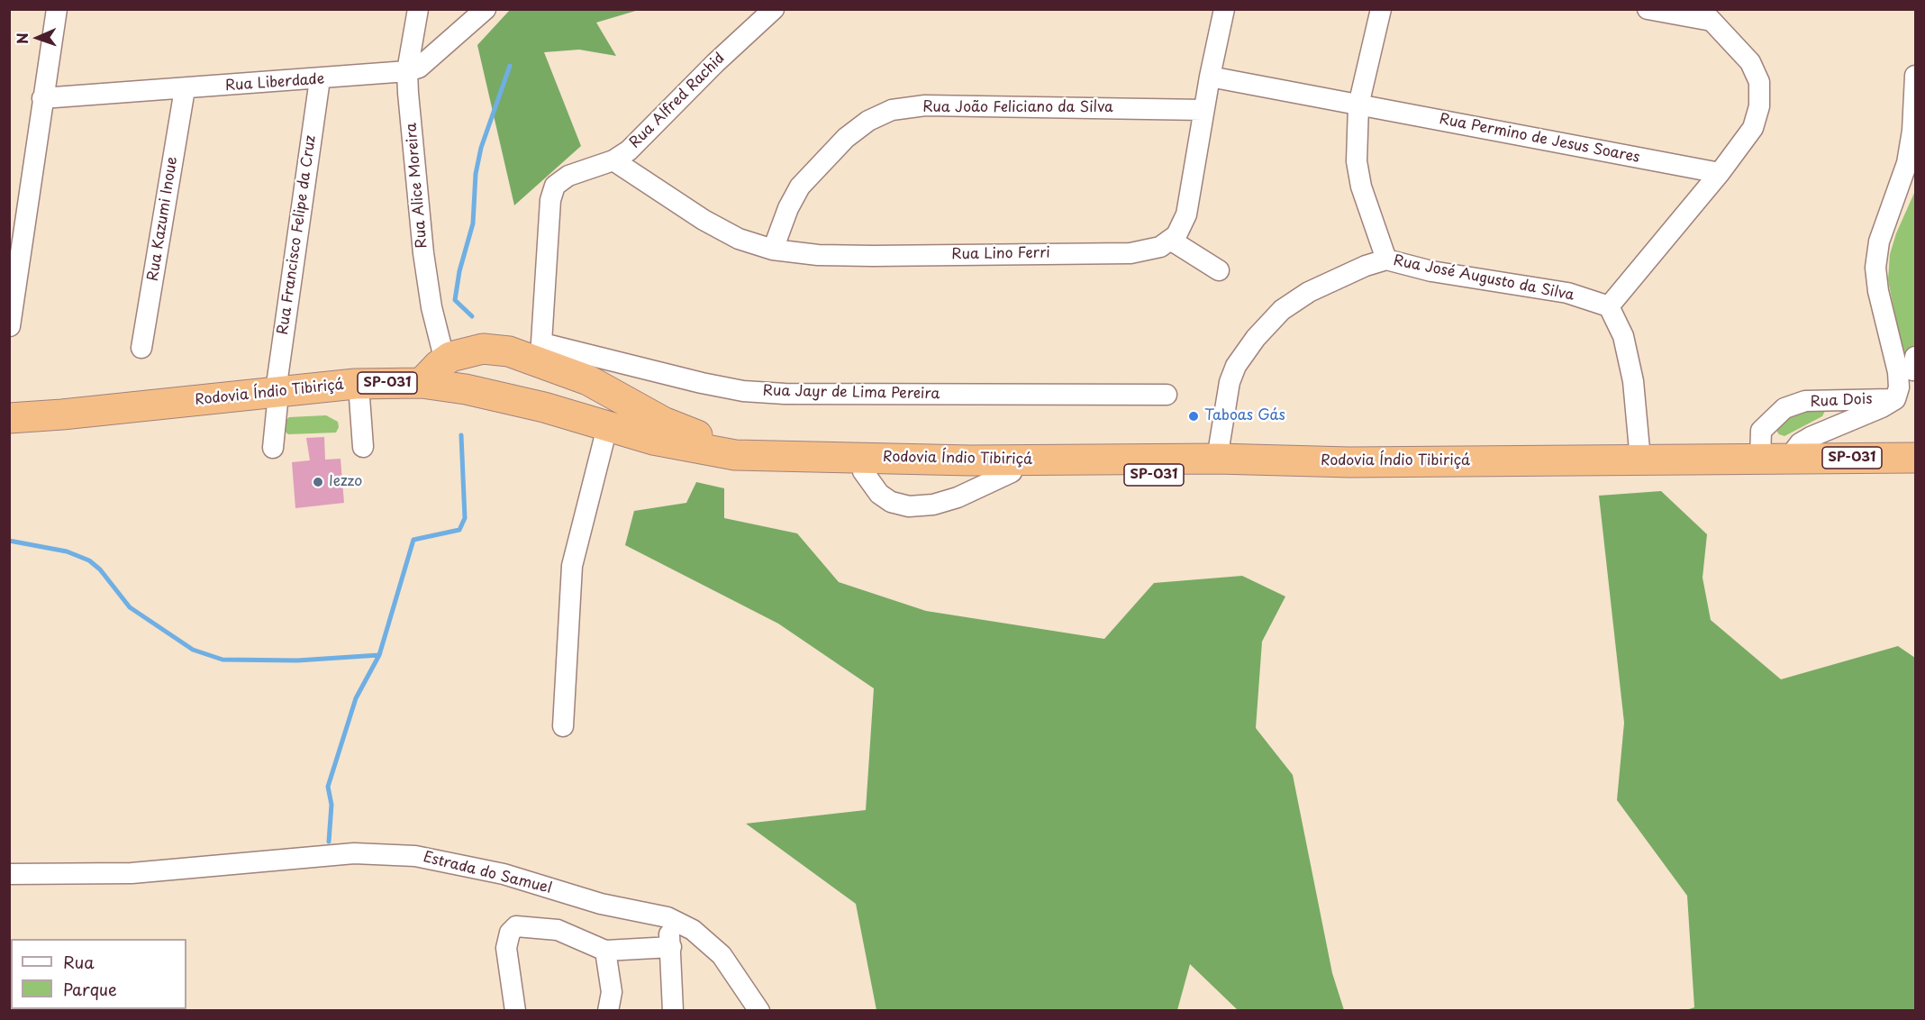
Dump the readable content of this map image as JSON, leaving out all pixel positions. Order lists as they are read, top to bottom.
{
  "streets": {
    "highway": ["SP-031", "Rodovia Índio Tibiriçá"],
    "street": [
      "Rua Liberdade",
      "Rua Alfred Rachid",
      "Rua João Feliciano da Silva",
      "Rua Permino de Jesus Soares",
      "Rua Alice Moreira",
      "Rua Kazumi Inoue",
      "Rua Francisco Felipe da Cruz",
      "Rua Lino Ferri",
      "Rua José Augusto da Silva",
      "Rua Jayr de Lima Pereira",
      "Rua Dois",
      "Estrada do Samuel"
    ]
  },
  "crossings": [
    ["Rua Liberdade", "Rua Alice Moreira"],
    ["Rua Liberdade", "Rua Kazumi Inoue"],
    ["Rua Liberdade", "Rua Francisco Felipe da Cruz"],
    ["Rua Alfred Rachid", "Rua Lino Ferri"],
    ["Rua Alfred Rachid", "Rua Jayr de Lima Pereira"],
    ["Rua João Feliciano da Silva", "Rua Lino Ferri"],
    ["Rua Francisco Felipe da Cruz", "Rodovia Índio Tibiriçá"],
    ["Rua José Augusto da Silva", "Rodovia Índio Tibiriçá"],
    ["Rodovia Índio Tibiriçá", "Rua Dois"]
  ],
  "places": ["Taboas Gás", "Iezzo"],
  "legend": ["Rua", "Parque"],
  "north": "left"
}
